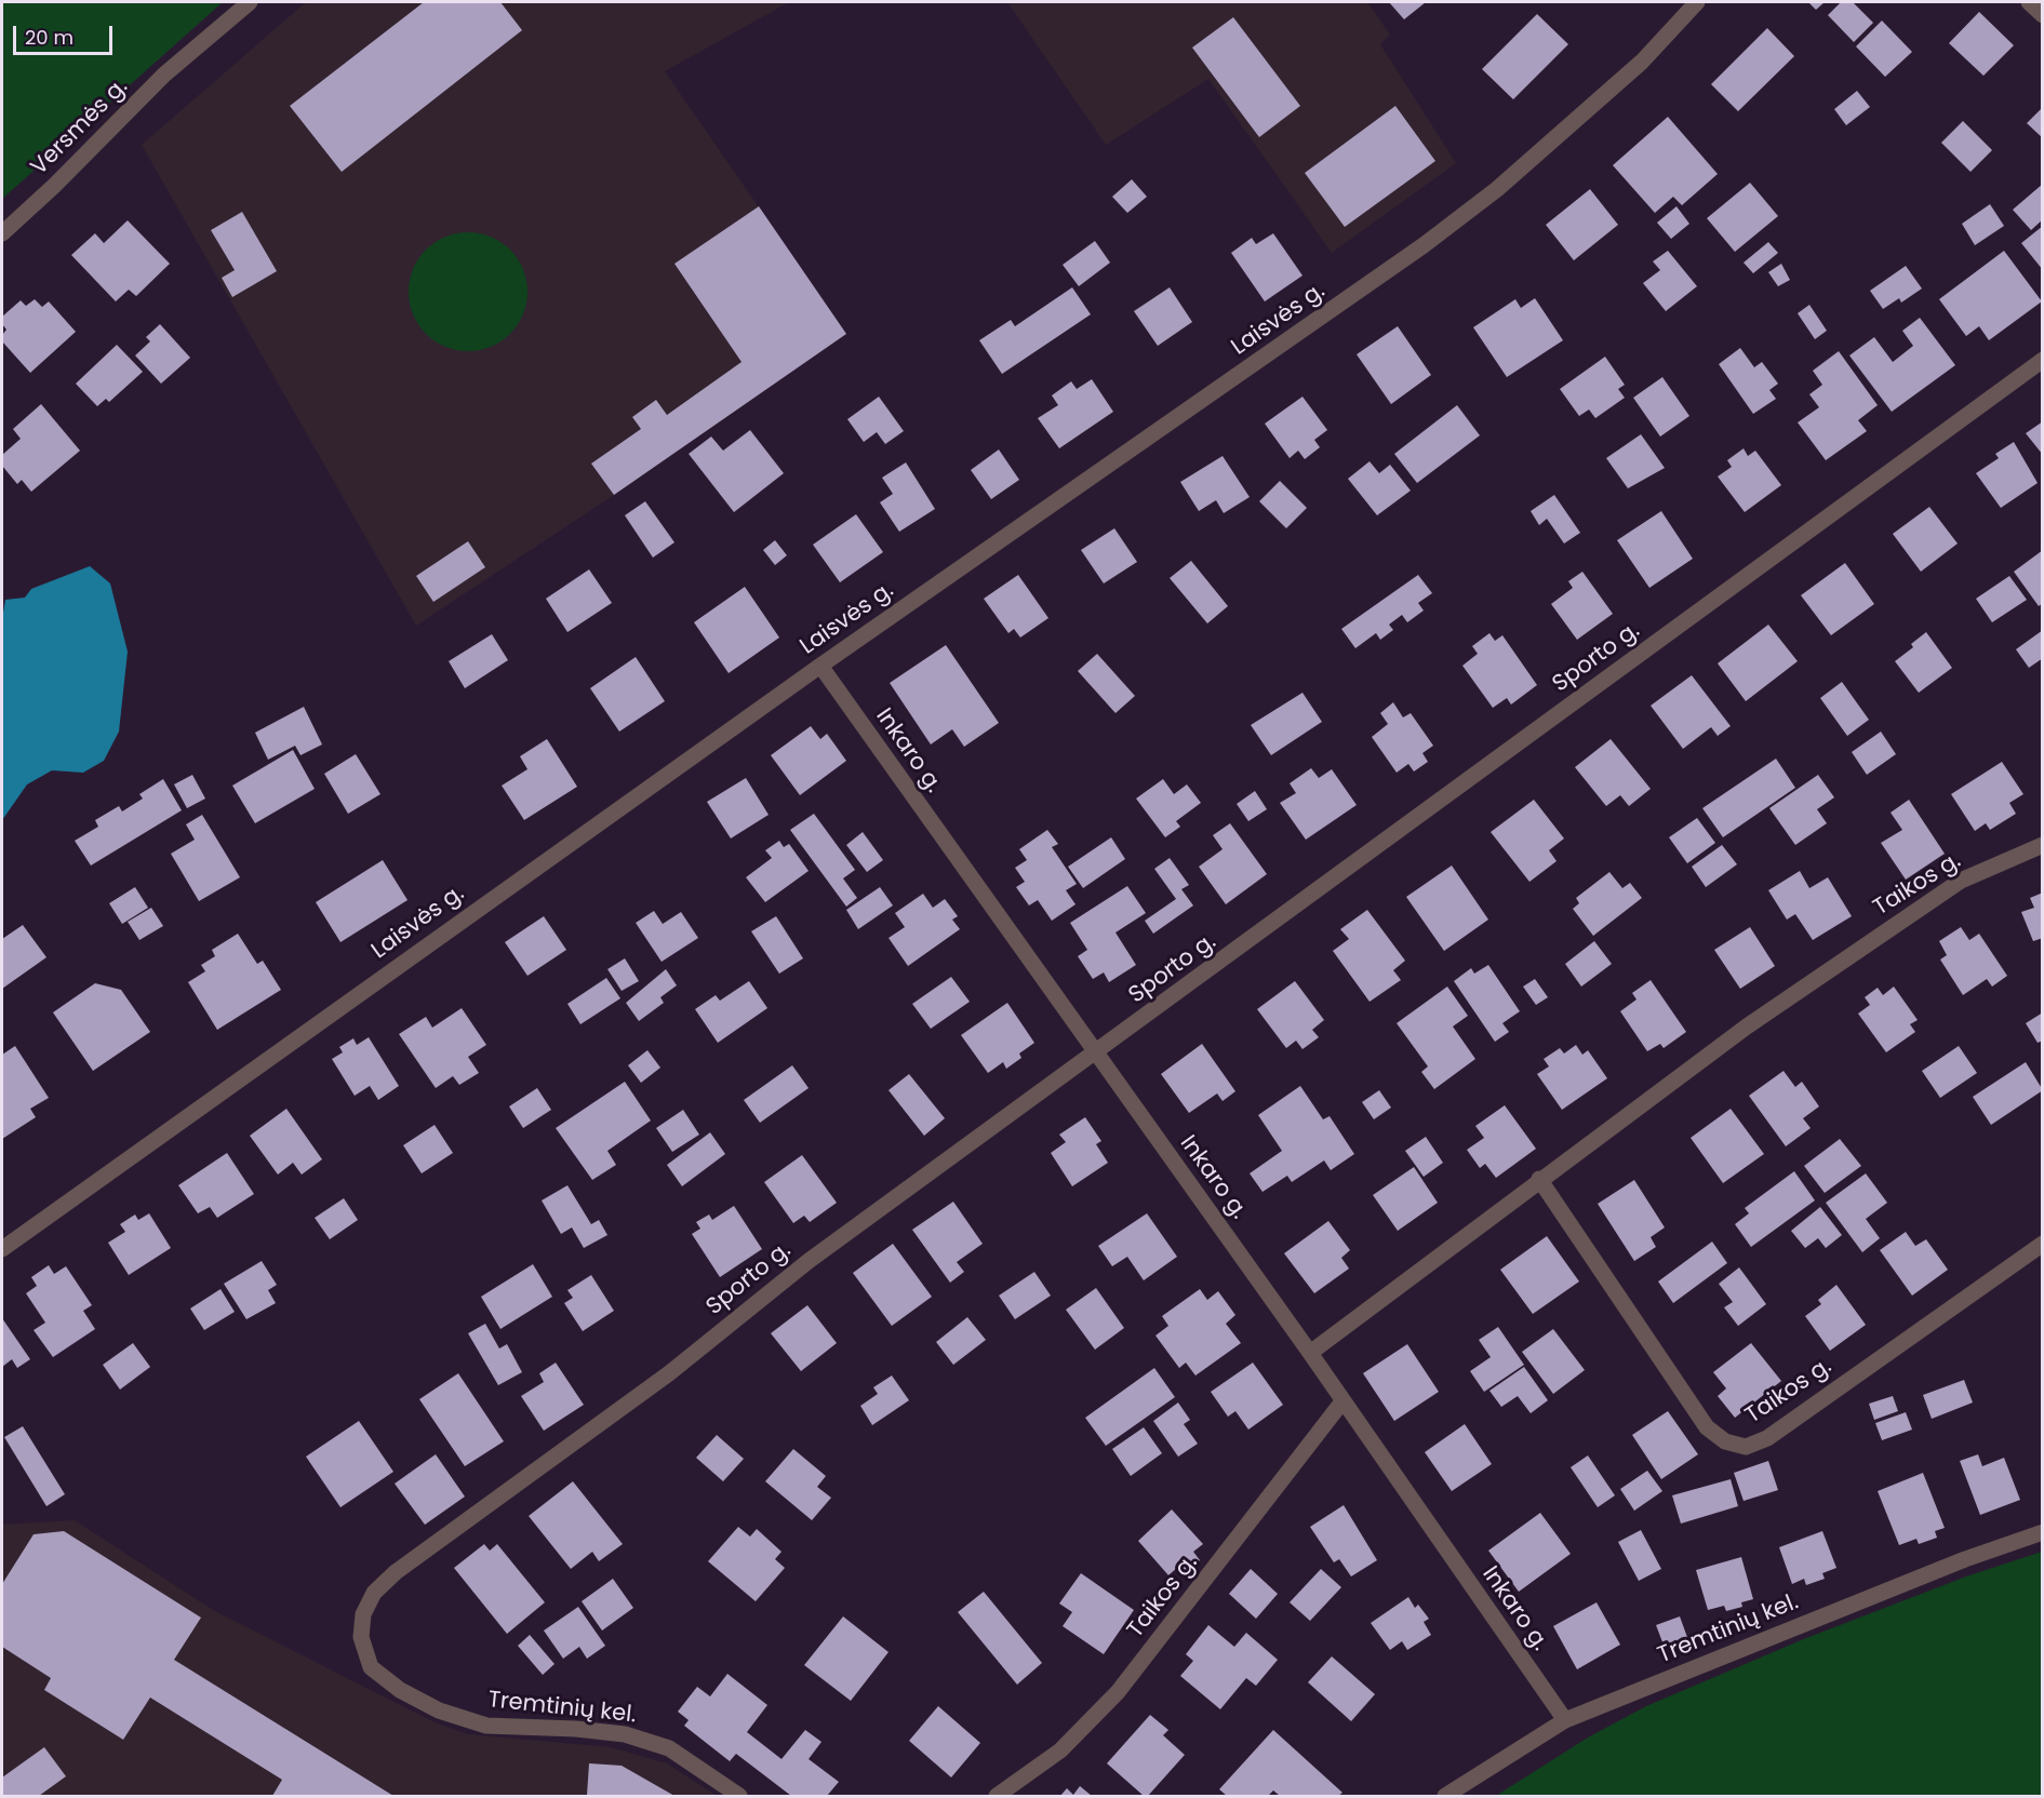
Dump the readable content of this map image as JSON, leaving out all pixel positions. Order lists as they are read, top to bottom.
{
  "streets": {
    "street": [
      "Versmės g.",
      "Laisvės g.",
      "Sporto g.",
      "Inkaro g.",
      "Taikos g.",
      "Tremtinių kel."
    ]
  },
  "crossings": [
    ["Laisvės g.", "Inkaro g."],
    ["Sporto g.", "Inkaro g."],
    ["Sporto g.", "Tremtinių kel."],
    ["Inkaro g.", "Taikos g."],
    ["Inkaro g.", "Tremtinių kel."]
  ],
  "scale_bar": "20 m"
}
